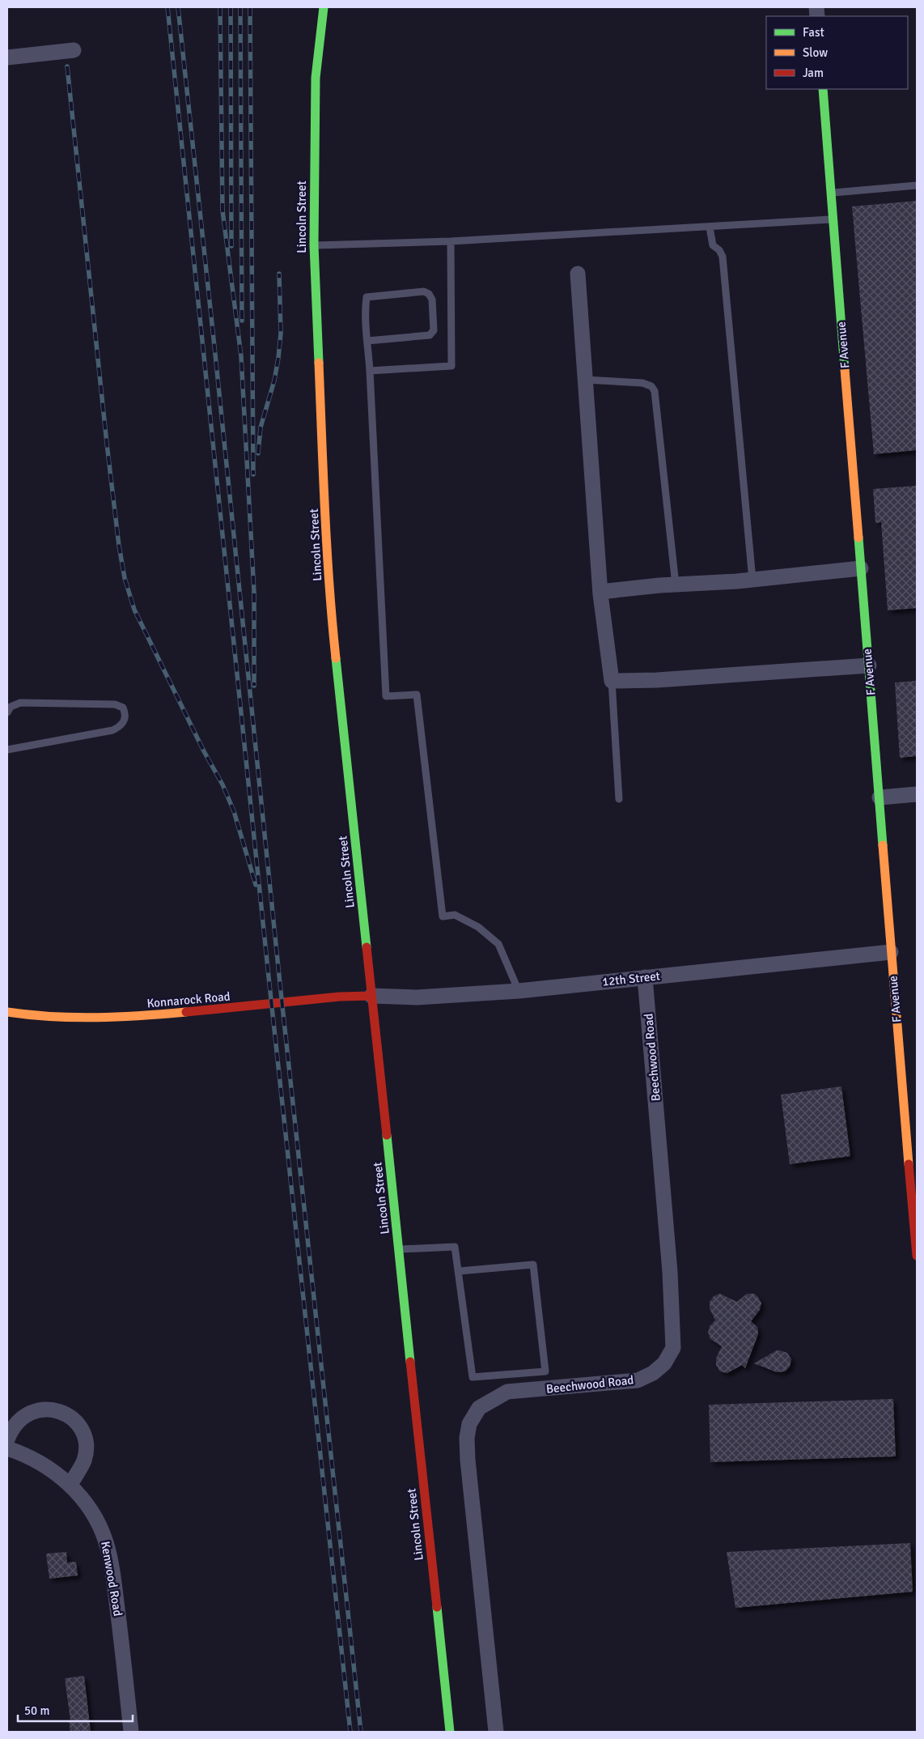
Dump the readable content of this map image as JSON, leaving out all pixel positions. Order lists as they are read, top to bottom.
{
  "streets": {
    "main road": ["Lincoln Street", "F Avenue", "Konnarock Road"],
    "street": ["12th Street", "Beechwood Road", "Kenwood Road"]
  },
  "crossings": [
    ["Lincoln Street", "12th Street"],
    ["Lincoln Street", "Konnarock Road"],
    ["F Avenue", "12th Street"],
    ["12th Street", "Konnarock Road"],
    ["12th Street", "Beechwood Road"]
  ],
  "legend": ["Fast", "Slow", "Jam"],
  "scale_bar": "50 m"
}
